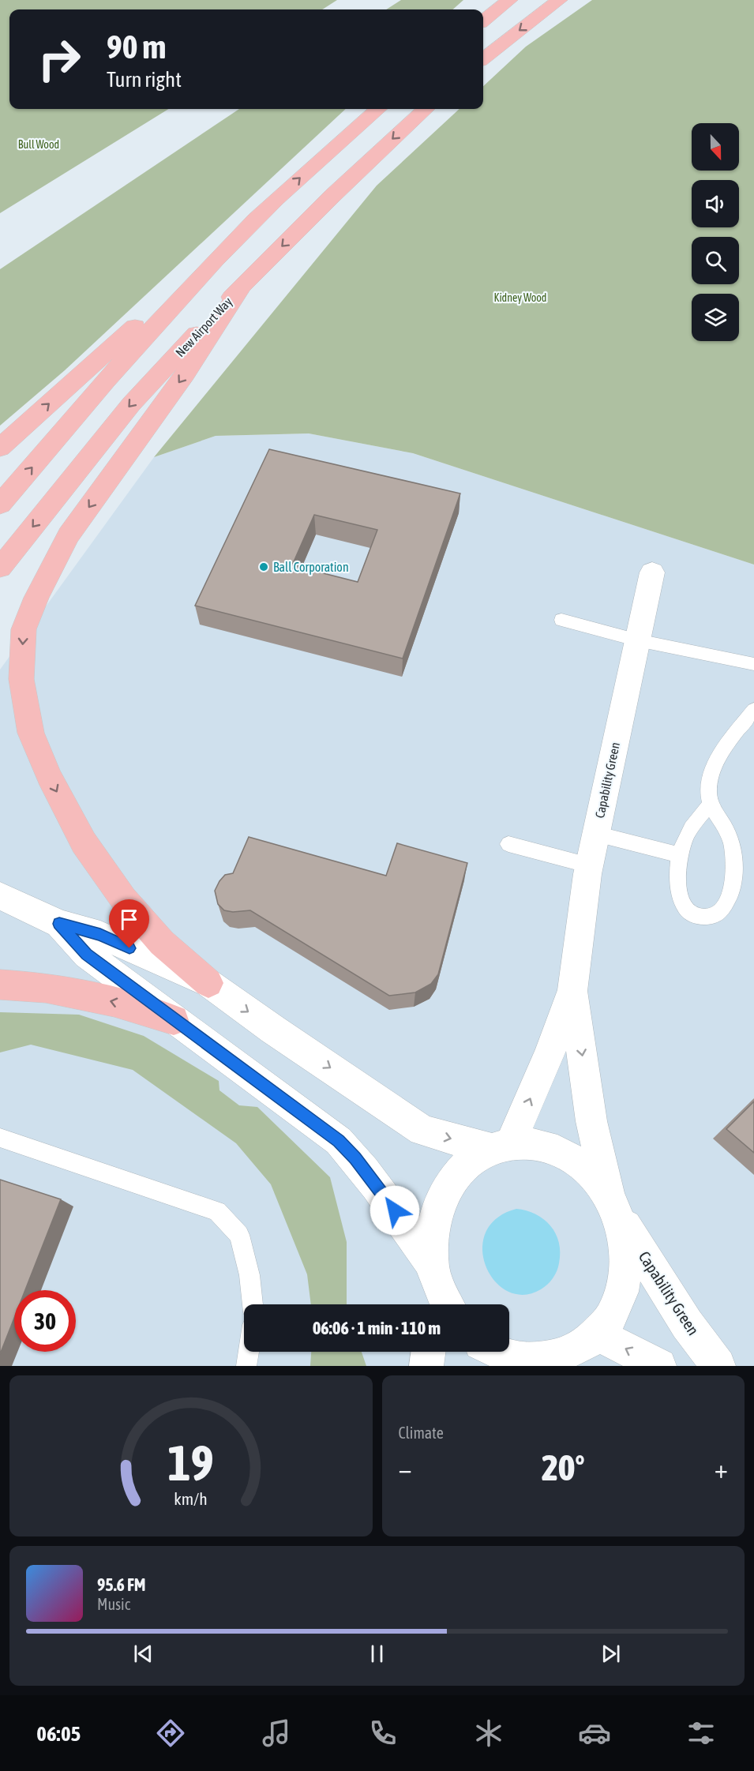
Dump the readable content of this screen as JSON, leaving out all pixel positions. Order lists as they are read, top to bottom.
{
  "streets": {
    "highway": ["New Airport Way"],
    "street": ["Capability Green"]
  },
  "parks": ["Bull Wood", "Kidney Wood"],
  "places": ["Ball Corporation"],
  "north": "bottom",
  "page": {
    "turn": ["90 m", "Turn right"],
    "limit": "30",
    "trip": "06:06 · 1 min · 110 m",
    "tile": "Climate",
    "heat": ["−", "20°", "+"],
    "song": ["95.6 FM", "Music"],
    "tabs": "06:05",
    "gauge": ["19", "km/h"]
  }
}
